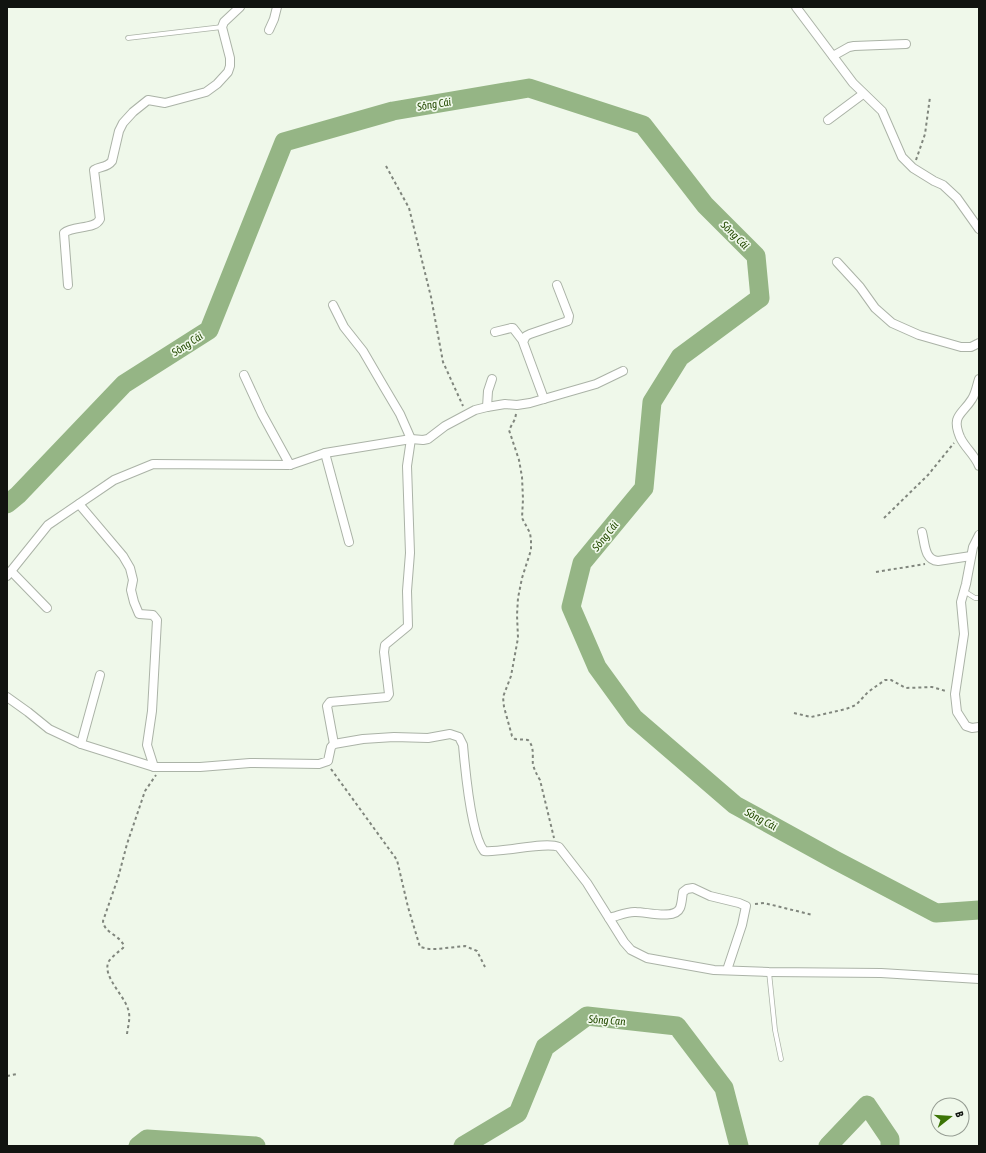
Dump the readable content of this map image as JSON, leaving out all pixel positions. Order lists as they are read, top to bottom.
{
  "water": ["Sông Cái", "Sông Cạn"],
  "north": "right"
}
